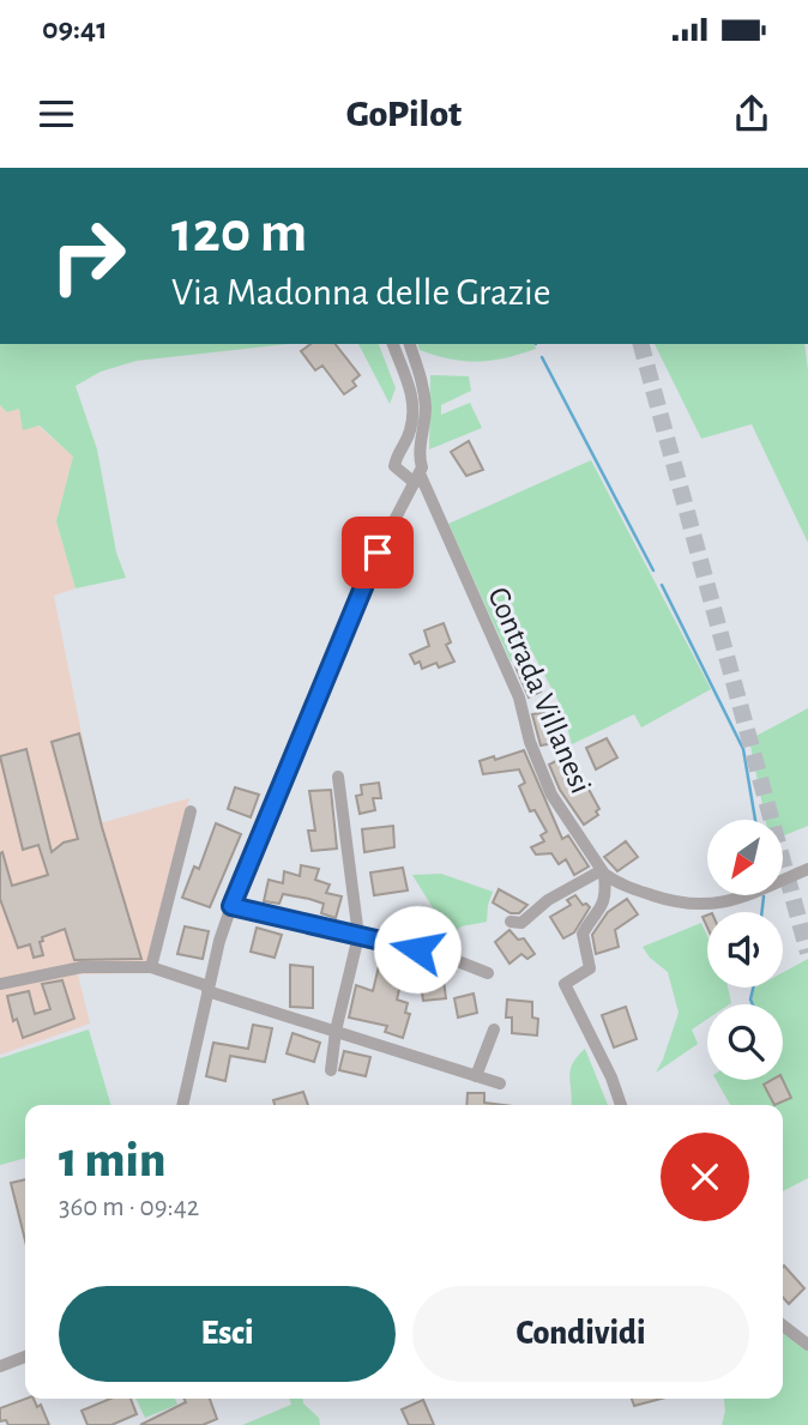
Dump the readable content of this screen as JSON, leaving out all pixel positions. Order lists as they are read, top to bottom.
{
  "streets": {
    "street": ["Contrada Villanesi"]
  },
  "north": "bottom left",
  "page": {
    "status": "09:41",
    "header": "GoPilot",
    "turn": ["120 m", "Via Madonna delle Grazie"],
    "heading": ["1 min", "360 m · 09:42"],
    "buttons": ["Esci", "Condividi"]
  }
}
